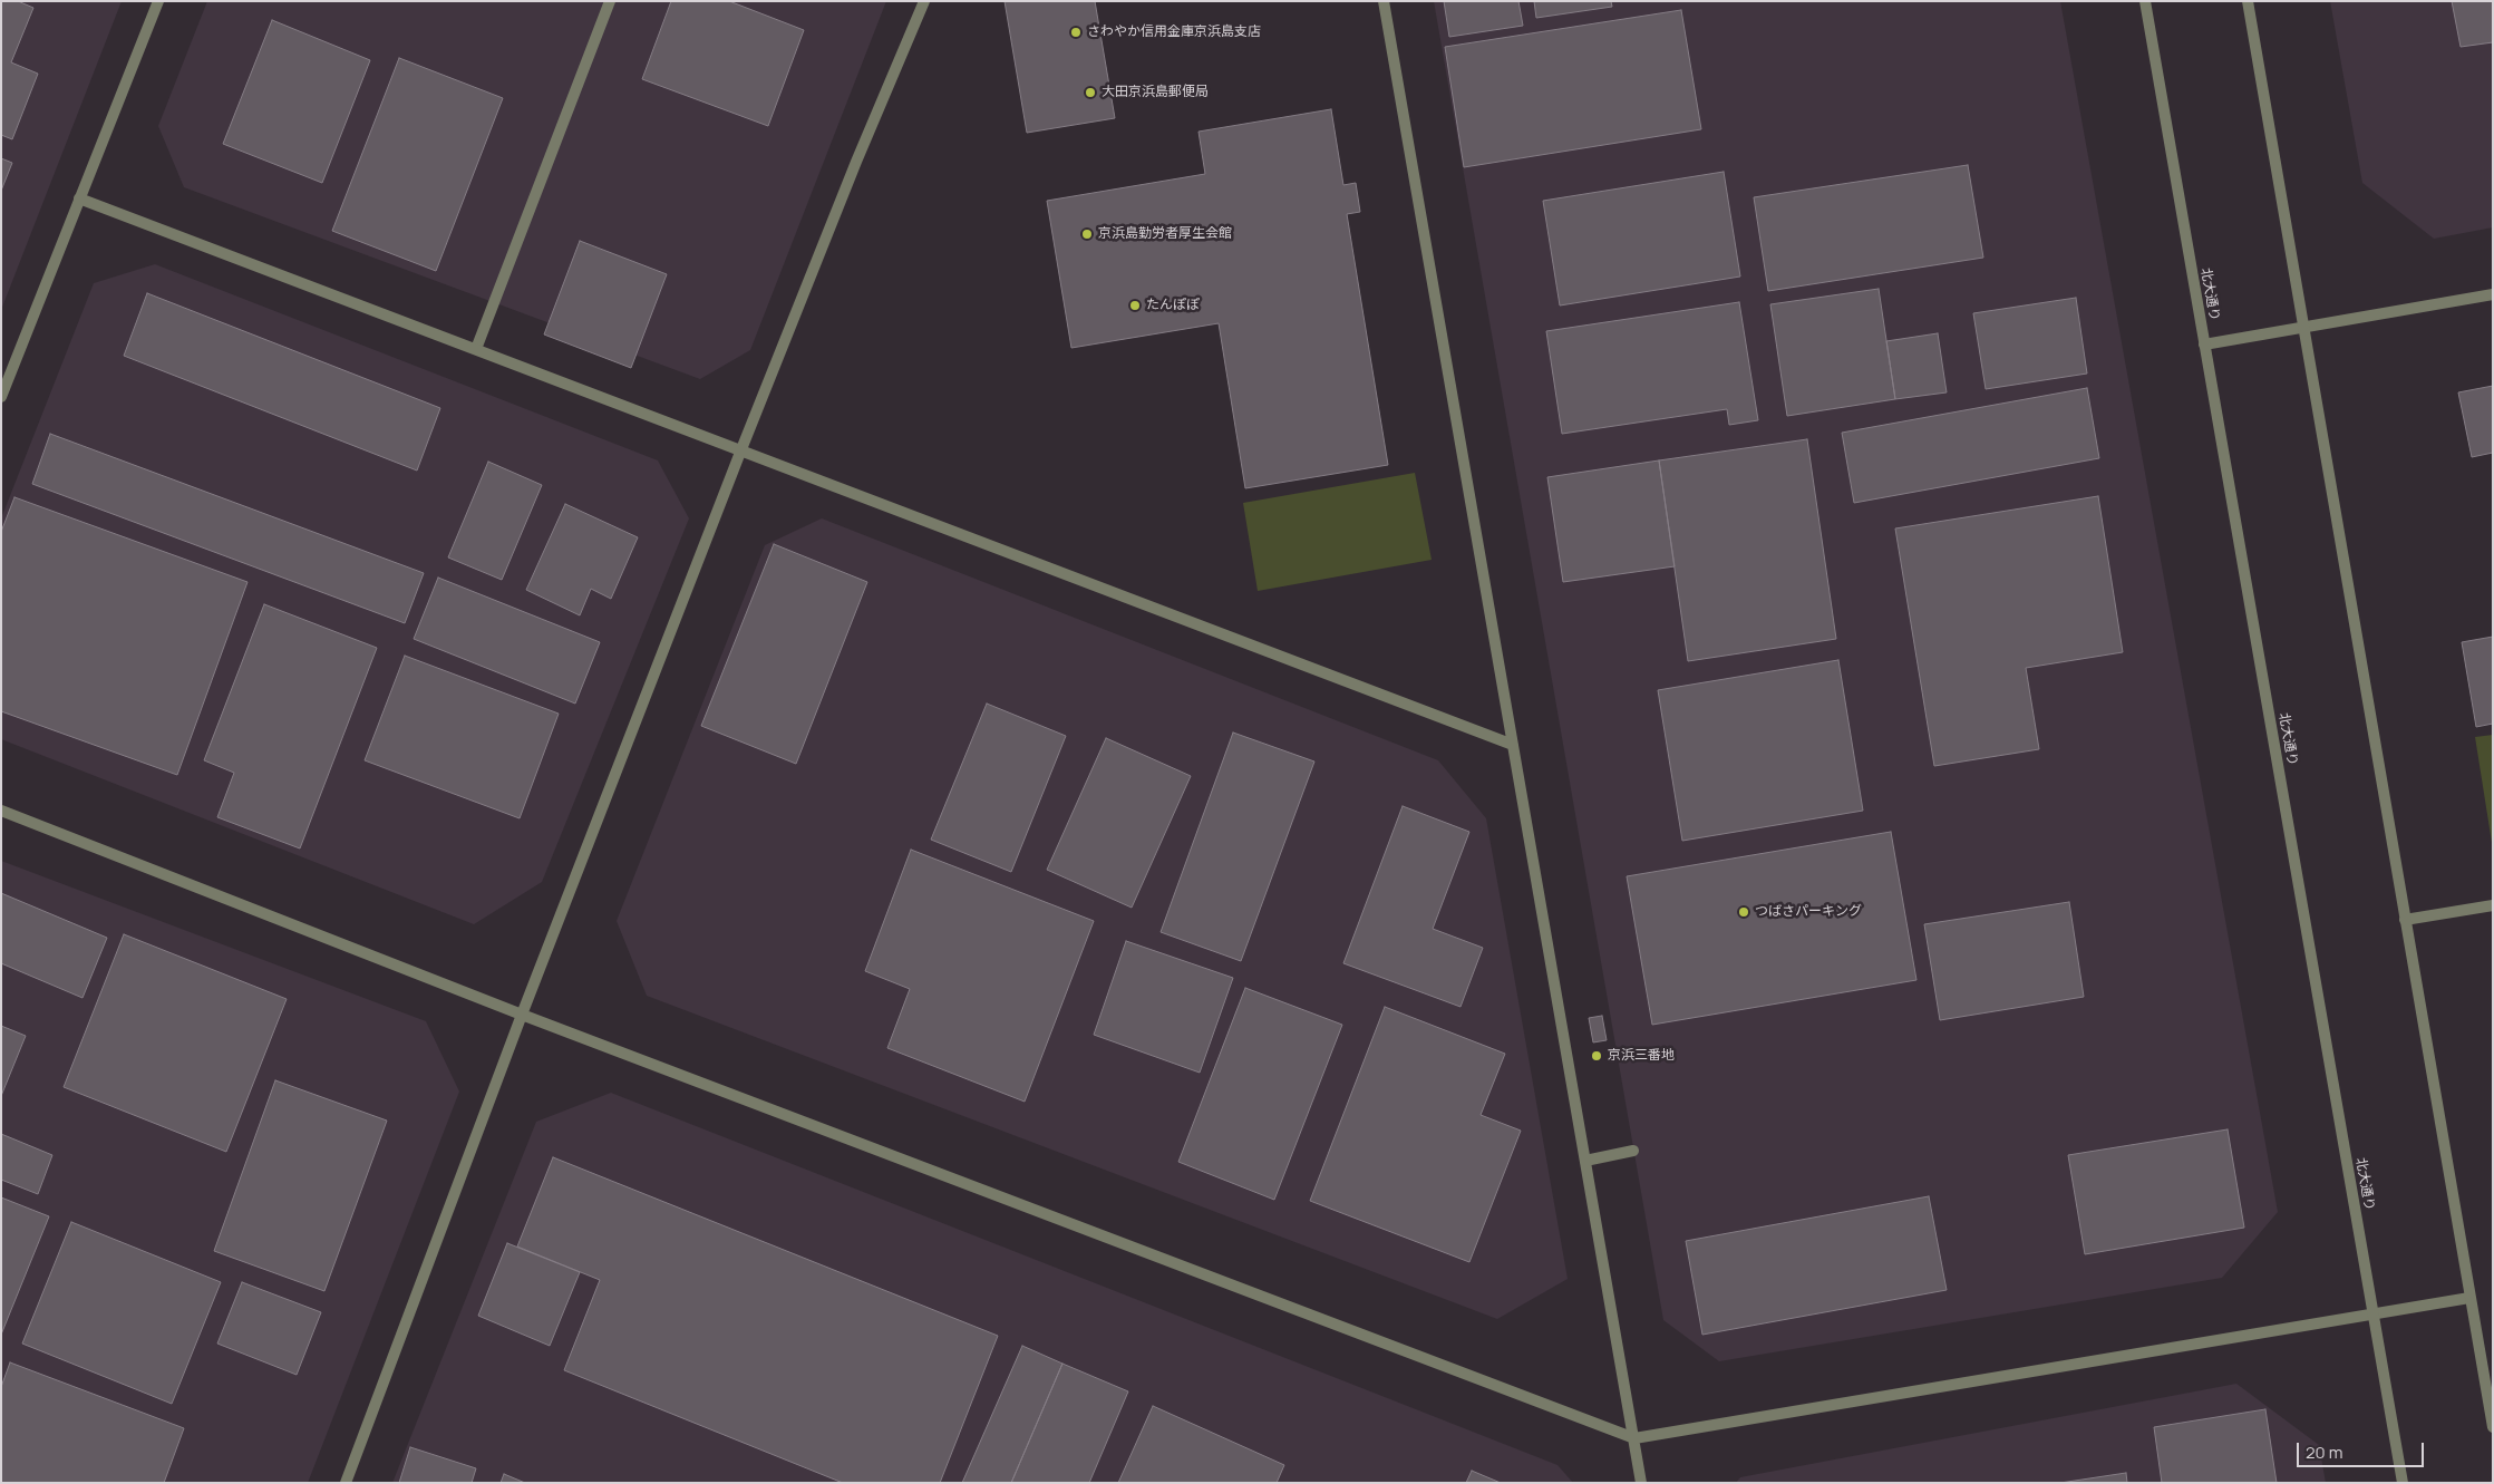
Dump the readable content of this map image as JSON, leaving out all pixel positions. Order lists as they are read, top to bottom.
{
  "streets": {
    "street": ["北大通り"]
  },
  "places": [
    "さわやか信用金庫京浜島支店",
    "大田京浜島郵便局",
    "京浜島勤労者厚生会館",
    "たんぽぽ",
    "つばさパーキング",
    "京浜三番地"
  ],
  "scale_bar": "20 m"
}
